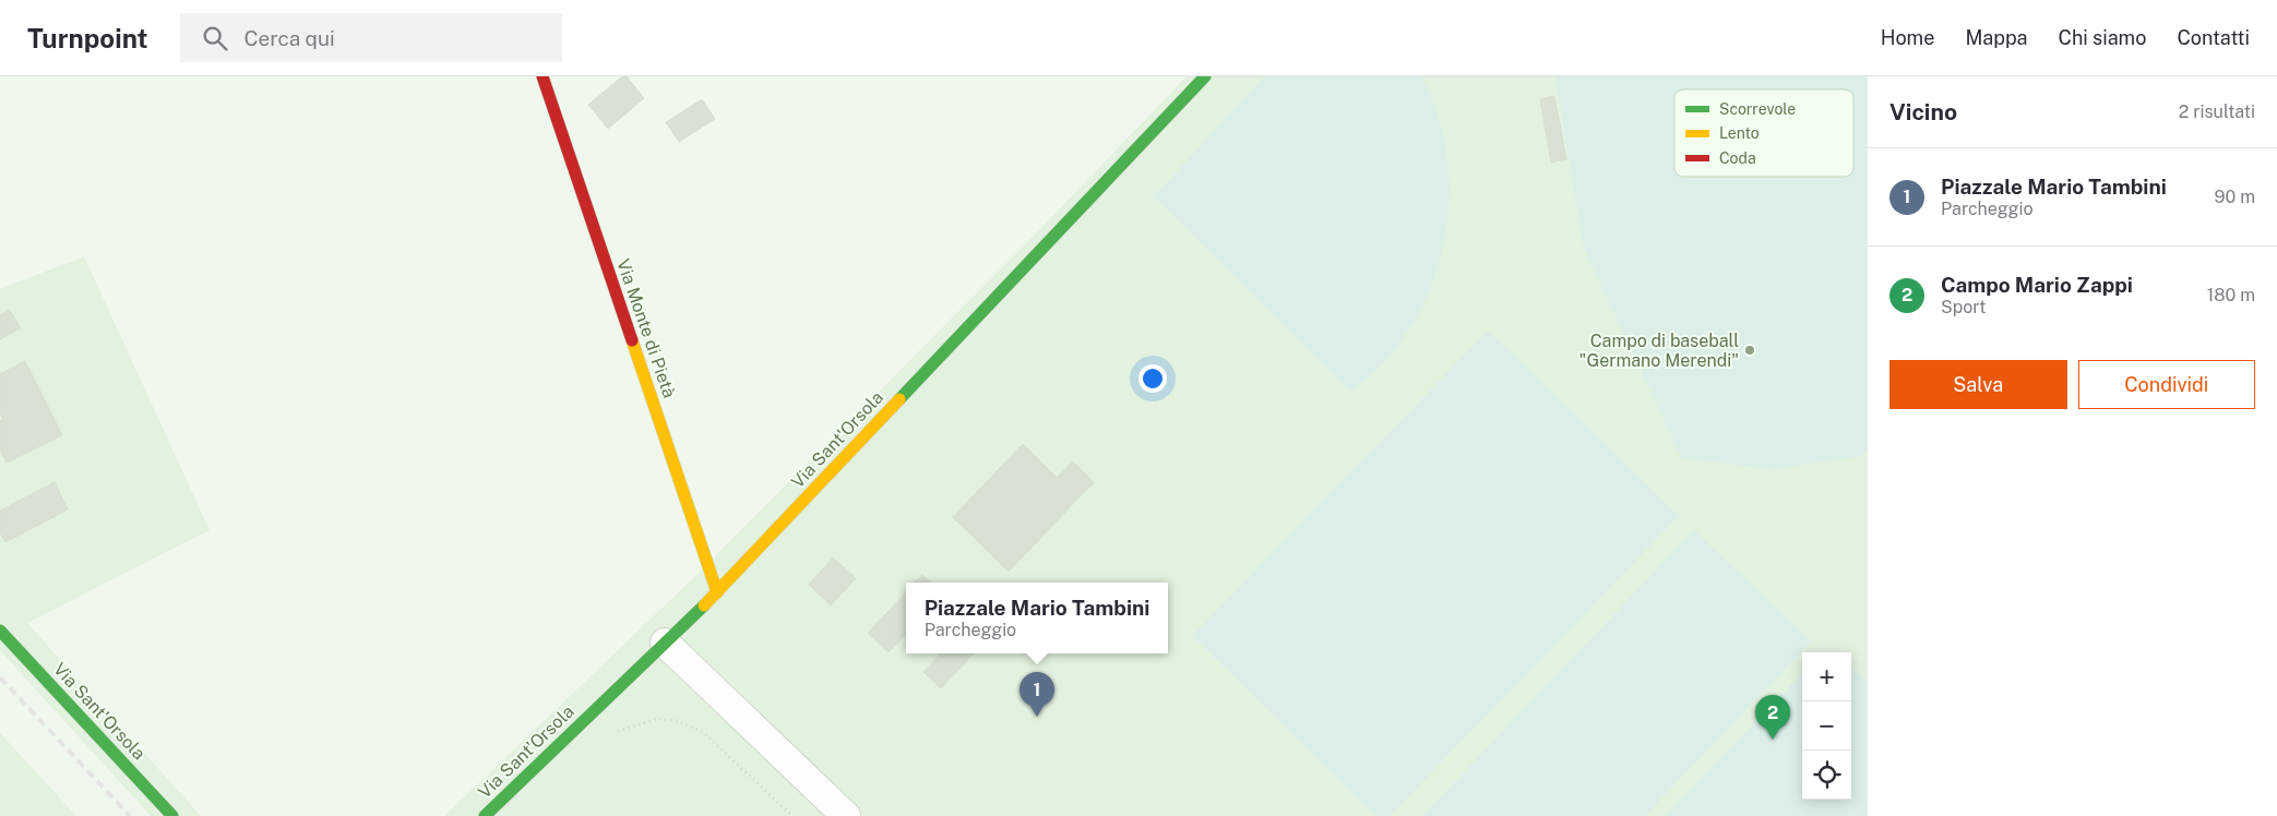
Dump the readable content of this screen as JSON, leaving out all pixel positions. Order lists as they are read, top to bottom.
{
  "streets": {
    "street": ["Via Monte di Pietà", "Via Sant'Orsola"]
  },
  "crossings": [
    ["Via Monte di Pietà", "Via Sant'Orsola"]
  ],
  "places": ["Campo di baseball \"Germano Merendi\""],
  "legend": ["Scorrevole", "Lento", "Coda"],
  "page": {
    "header": "Turnpoint",
    "search": "Cerca qui",
    "nav": [
      "Home",
      "Mappa",
      "Chi siamo",
      "Contatti"
    ],
    "heading": ["Vicino", "2 risultati"],
    "list": [
      {
        "mark": "1",
        "name": "Piazzale Mario Tambini",
        "note": "Parcheggio",
        "value": "90 m"
      },
      {
        "mark": "2",
        "name": "Campo Mario Zappi",
        "note": "Sport",
        "value": "180 m"
      }
    ],
    "buttons": ["Salva", "Condividi"],
    "popup": ["Piazzale Mario Tambini", "Parcheggio"],
    "map_buttons": ["+", "−"],
    "pins": ["1", "2"]
  }
}
